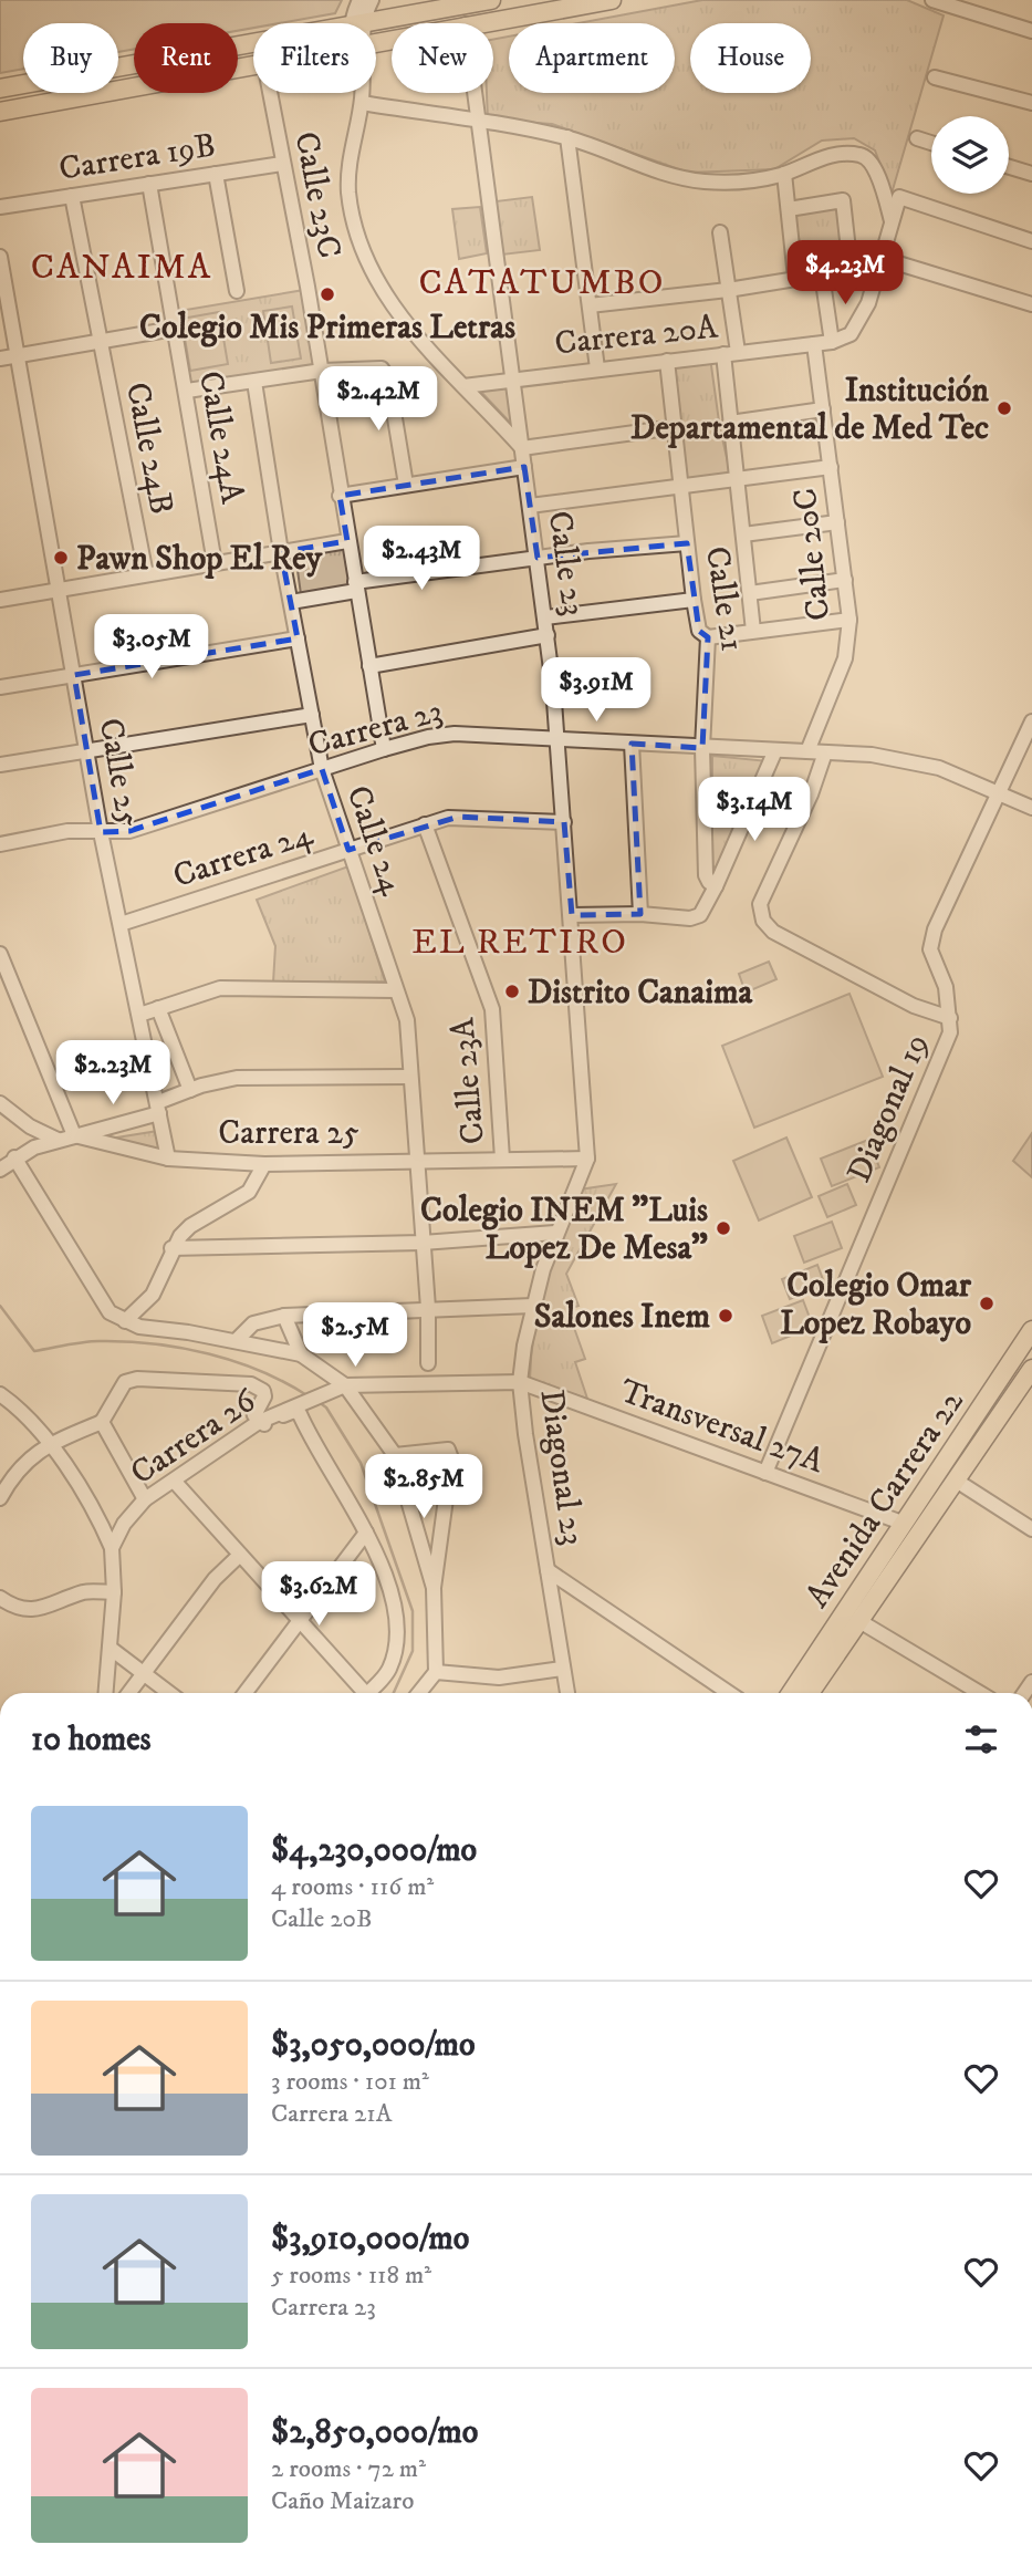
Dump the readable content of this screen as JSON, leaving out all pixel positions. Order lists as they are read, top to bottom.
{
  "streets": {
    "main road": ["Avenida Carrera 22"],
    "street": [
      "Carrera 19B",
      "Calle 23C",
      "Carrera 20A",
      "Calle 24A",
      "Calle 24B",
      "Calle 20C",
      "Calle 23",
      "Calle 21",
      "Carrera 23",
      "Calle 25",
      "Calle 24",
      "Carrera 24",
      "Calle 23A",
      "Diagonal 19",
      "Carrera 25",
      "Transversal 27A",
      "Carrera 26",
      "Diagonal 23"
    ]
  },
  "crossings": [
    ["Carrera 19B", "Calle 23C"],
    ["Carrera 19B", "Calle 24A"],
    ["Carrera 19B", "Calle 24B"],
    ["Calle 23C", "Carrera 23"],
    ["Carrera 20A", "Calle 20C"],
    ["Carrera 20A", "Calle 23"],
    ["Carrera 20A", "Calle 21"],
    ["Calle 20C", "Carrera 23"],
    ["Calle 23", "Carrera 23"],
    ["Calle 23", "Carrera 24"],
    ["Calle 23", "Carrera 25"],
    ["Calle 23", "Diagonal 23"],
    ["Calle 21", "Carrera 23"],
    ["Carrera 23", "Calle 25"],
    ["Carrera 23", "Calle 24"],
    ["Carrera 23", "Diagonal 19"],
    ["Calle 25", "Carrera 24"],
    ["Calle 25", "Carrera 25"],
    ["Calle 24", "Carrera 24"],
    ["Calle 24", "Carrera 25"],
    ["Carrera 24", "Calle 23A"],
    ["Calle 23A", "Carrera 25"],
    ["Diagonal 19", "Transversal 27A"],
    ["Carrera 25", "Diagonal 23"],
    ["Transversal 27A", "Carrera 26"],
    ["Transversal 27A", "Diagonal 23"],
    ["Transversal 27A", "Avenida Carrera 22"],
    ["Carrera 26", "Diagonal 23"]
  ],
  "districts": ["CANAIMA", "CATATUMBO", "EL RETIRO"],
  "places": [
    "Colegio Mis Primeras Letras",
    "Institución Departamental de Med Tec",
    "Pawn Shop El Rey",
    "Distrito Canaima",
    "Colegio INEM \"Luis Lopez De Mesa\"",
    "Colegio Omar Lopez Robayo",
    "Salones Inem"
  ],
  "page": {
    "chip": [
      "Buy",
      "Rent",
      "Filters",
      "New",
      "Apartment",
      "House"
    ],
    "price": [
      "$4.23M",
      "$2.42M",
      "$2.43M",
      "$3.05M",
      "$3.91M",
      "$3.14M",
      "$2.23M",
      "$2.5M",
      "$2.85M",
      "$3.62M"
    ],
    "heading": "10 homes",
    "list": [
      {
        "name": "$4,230,000/mo",
        "note": "4 rooms · 116 m² · Calle 20B"
      },
      {
        "name": "$3,050,000/mo",
        "note": "3 rooms · 101 m² · Carrera 21A"
      },
      {
        "name": "$3,910,000/mo",
        "note": "5 rooms · 118 m² · Carrera 23"
      },
      {
        "name": "$2,850,000/mo",
        "note": "2 rooms · 72 m² · Caño Maizaro"
      }
    ]
  }
}
